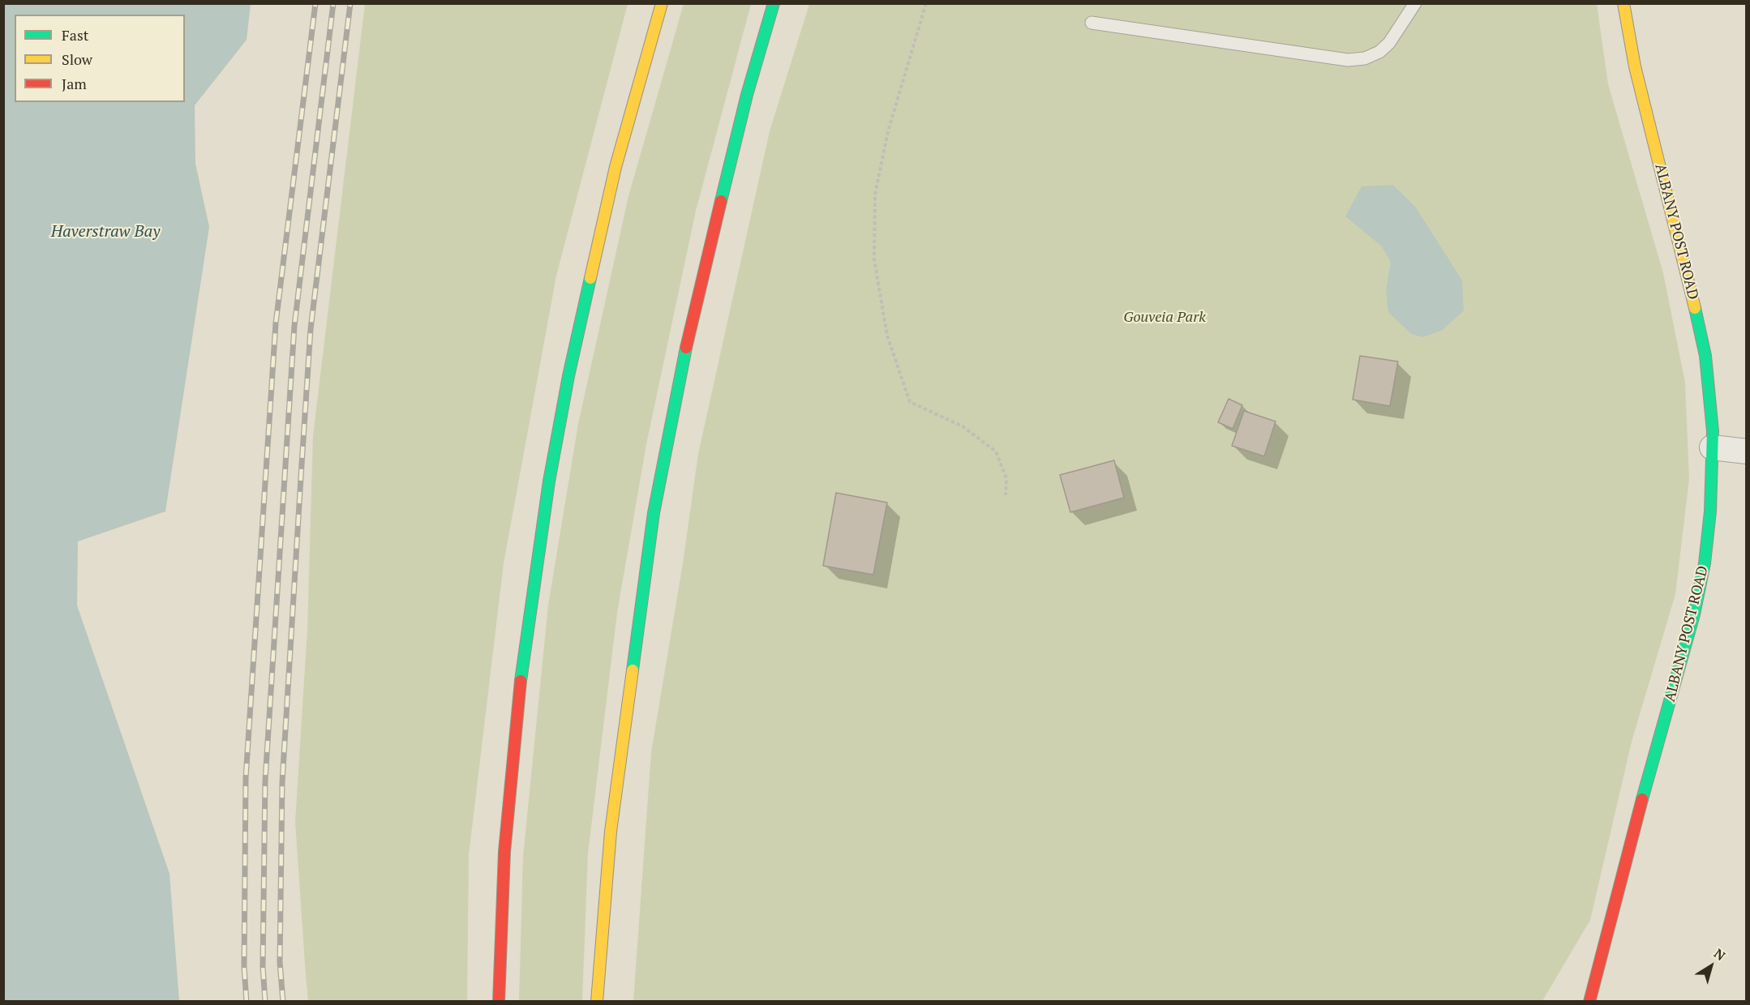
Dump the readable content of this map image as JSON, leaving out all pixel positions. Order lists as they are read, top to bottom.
{
  "streets": {
    "main road": ["ALBANY POST ROAD"]
  },
  "water": ["Haverstraw Bay"],
  "parks": ["Gouveia Park"],
  "legend": ["Fast", "Slow", "Jam"],
  "north": "top right"
}
